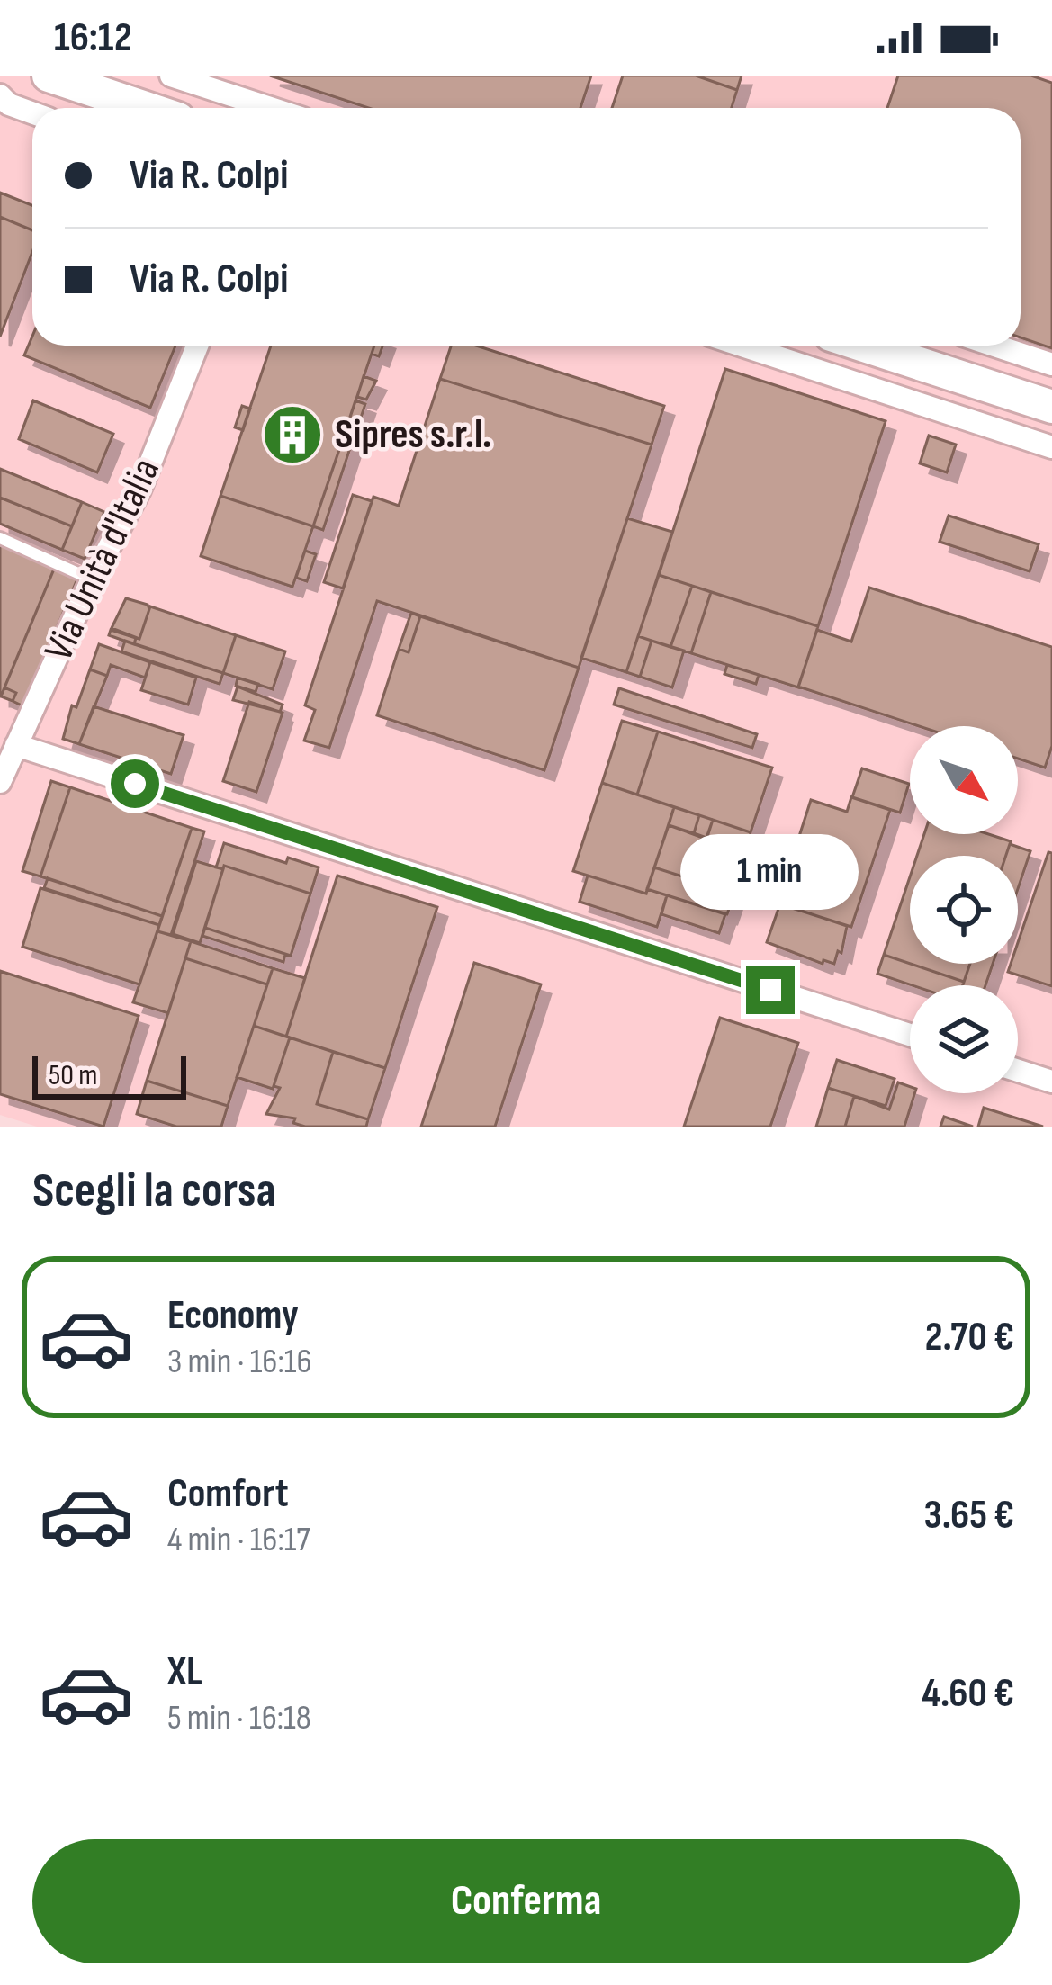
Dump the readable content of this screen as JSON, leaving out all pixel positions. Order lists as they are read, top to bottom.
{
  "streets": {
    "street": ["Via Unità d'Italia"]
  },
  "places": {
    "building": ["Sipres s.r.l."]
  },
  "scale_bar": "50 m",
  "north": "bottom right",
  "page": {
    "status": "16:12",
    "banner": ["Via R. Colpi", "Via R. Colpi"],
    "bubble": "1 min",
    "scale": "50 m",
    "heading": "Scegli la corsa",
    "list": [
      {
        "name": "Economy",
        "note": "3 min · 16:16",
        "value": "2.70 €"
      },
      {
        "name": "Comfort",
        "note": "4 min · 16:17",
        "value": "3.65 €"
      },
      {
        "name": "XL",
        "note": "5 min · 16:18",
        "value": "4.60 €"
      }
    ],
    "buttons": "Conferma"
  }
}
